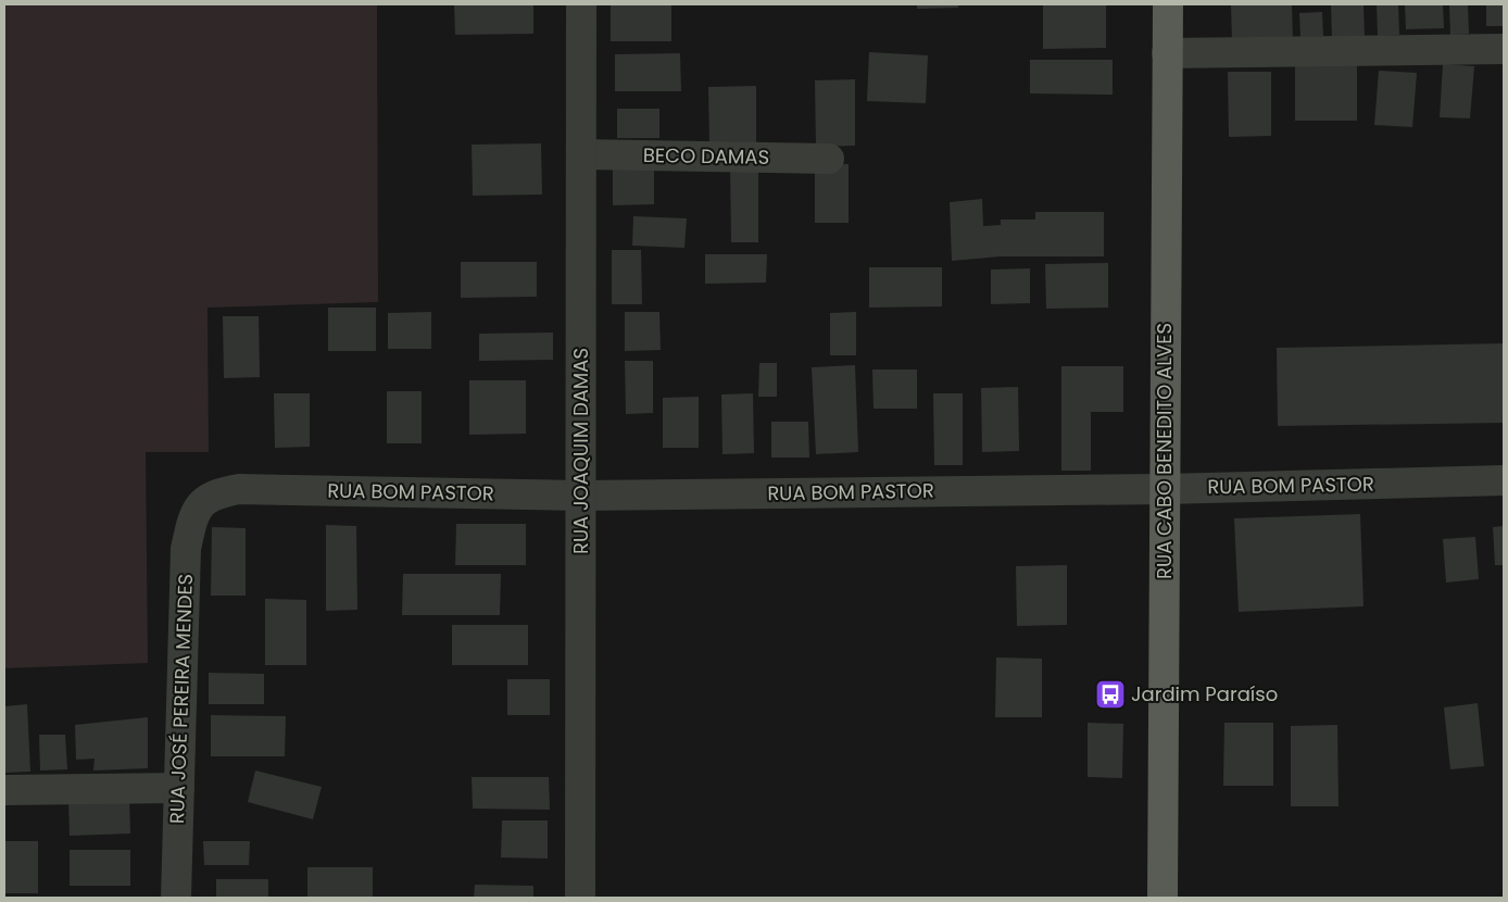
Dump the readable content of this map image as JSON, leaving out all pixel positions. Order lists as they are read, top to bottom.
{
  "streets": {
    "main road": ["RUA CABO BENEDITO ALVES"],
    "street": [
      "BECO DAMAS",
      "RUA JOAQUIM DAMAS",
      "RUA BOM PASTOR",
      "RUA JOSÉ PEREIRA MENDES"
    ]
  },
  "crossings": [
    ["BECO DAMAS", "RUA JOAQUIM DAMAS"],
    ["RUA JOAQUIM DAMAS", "RUA BOM PASTOR"],
    ["RUA CABO BENEDITO ALVES", "RUA BOM PASTOR"],
    ["RUA BOM PASTOR", "RUA JOSÉ PEREIRA MENDES"]
  ],
  "places": {
    "bus stop": ["Jardim Paraíso"]
  }
}
